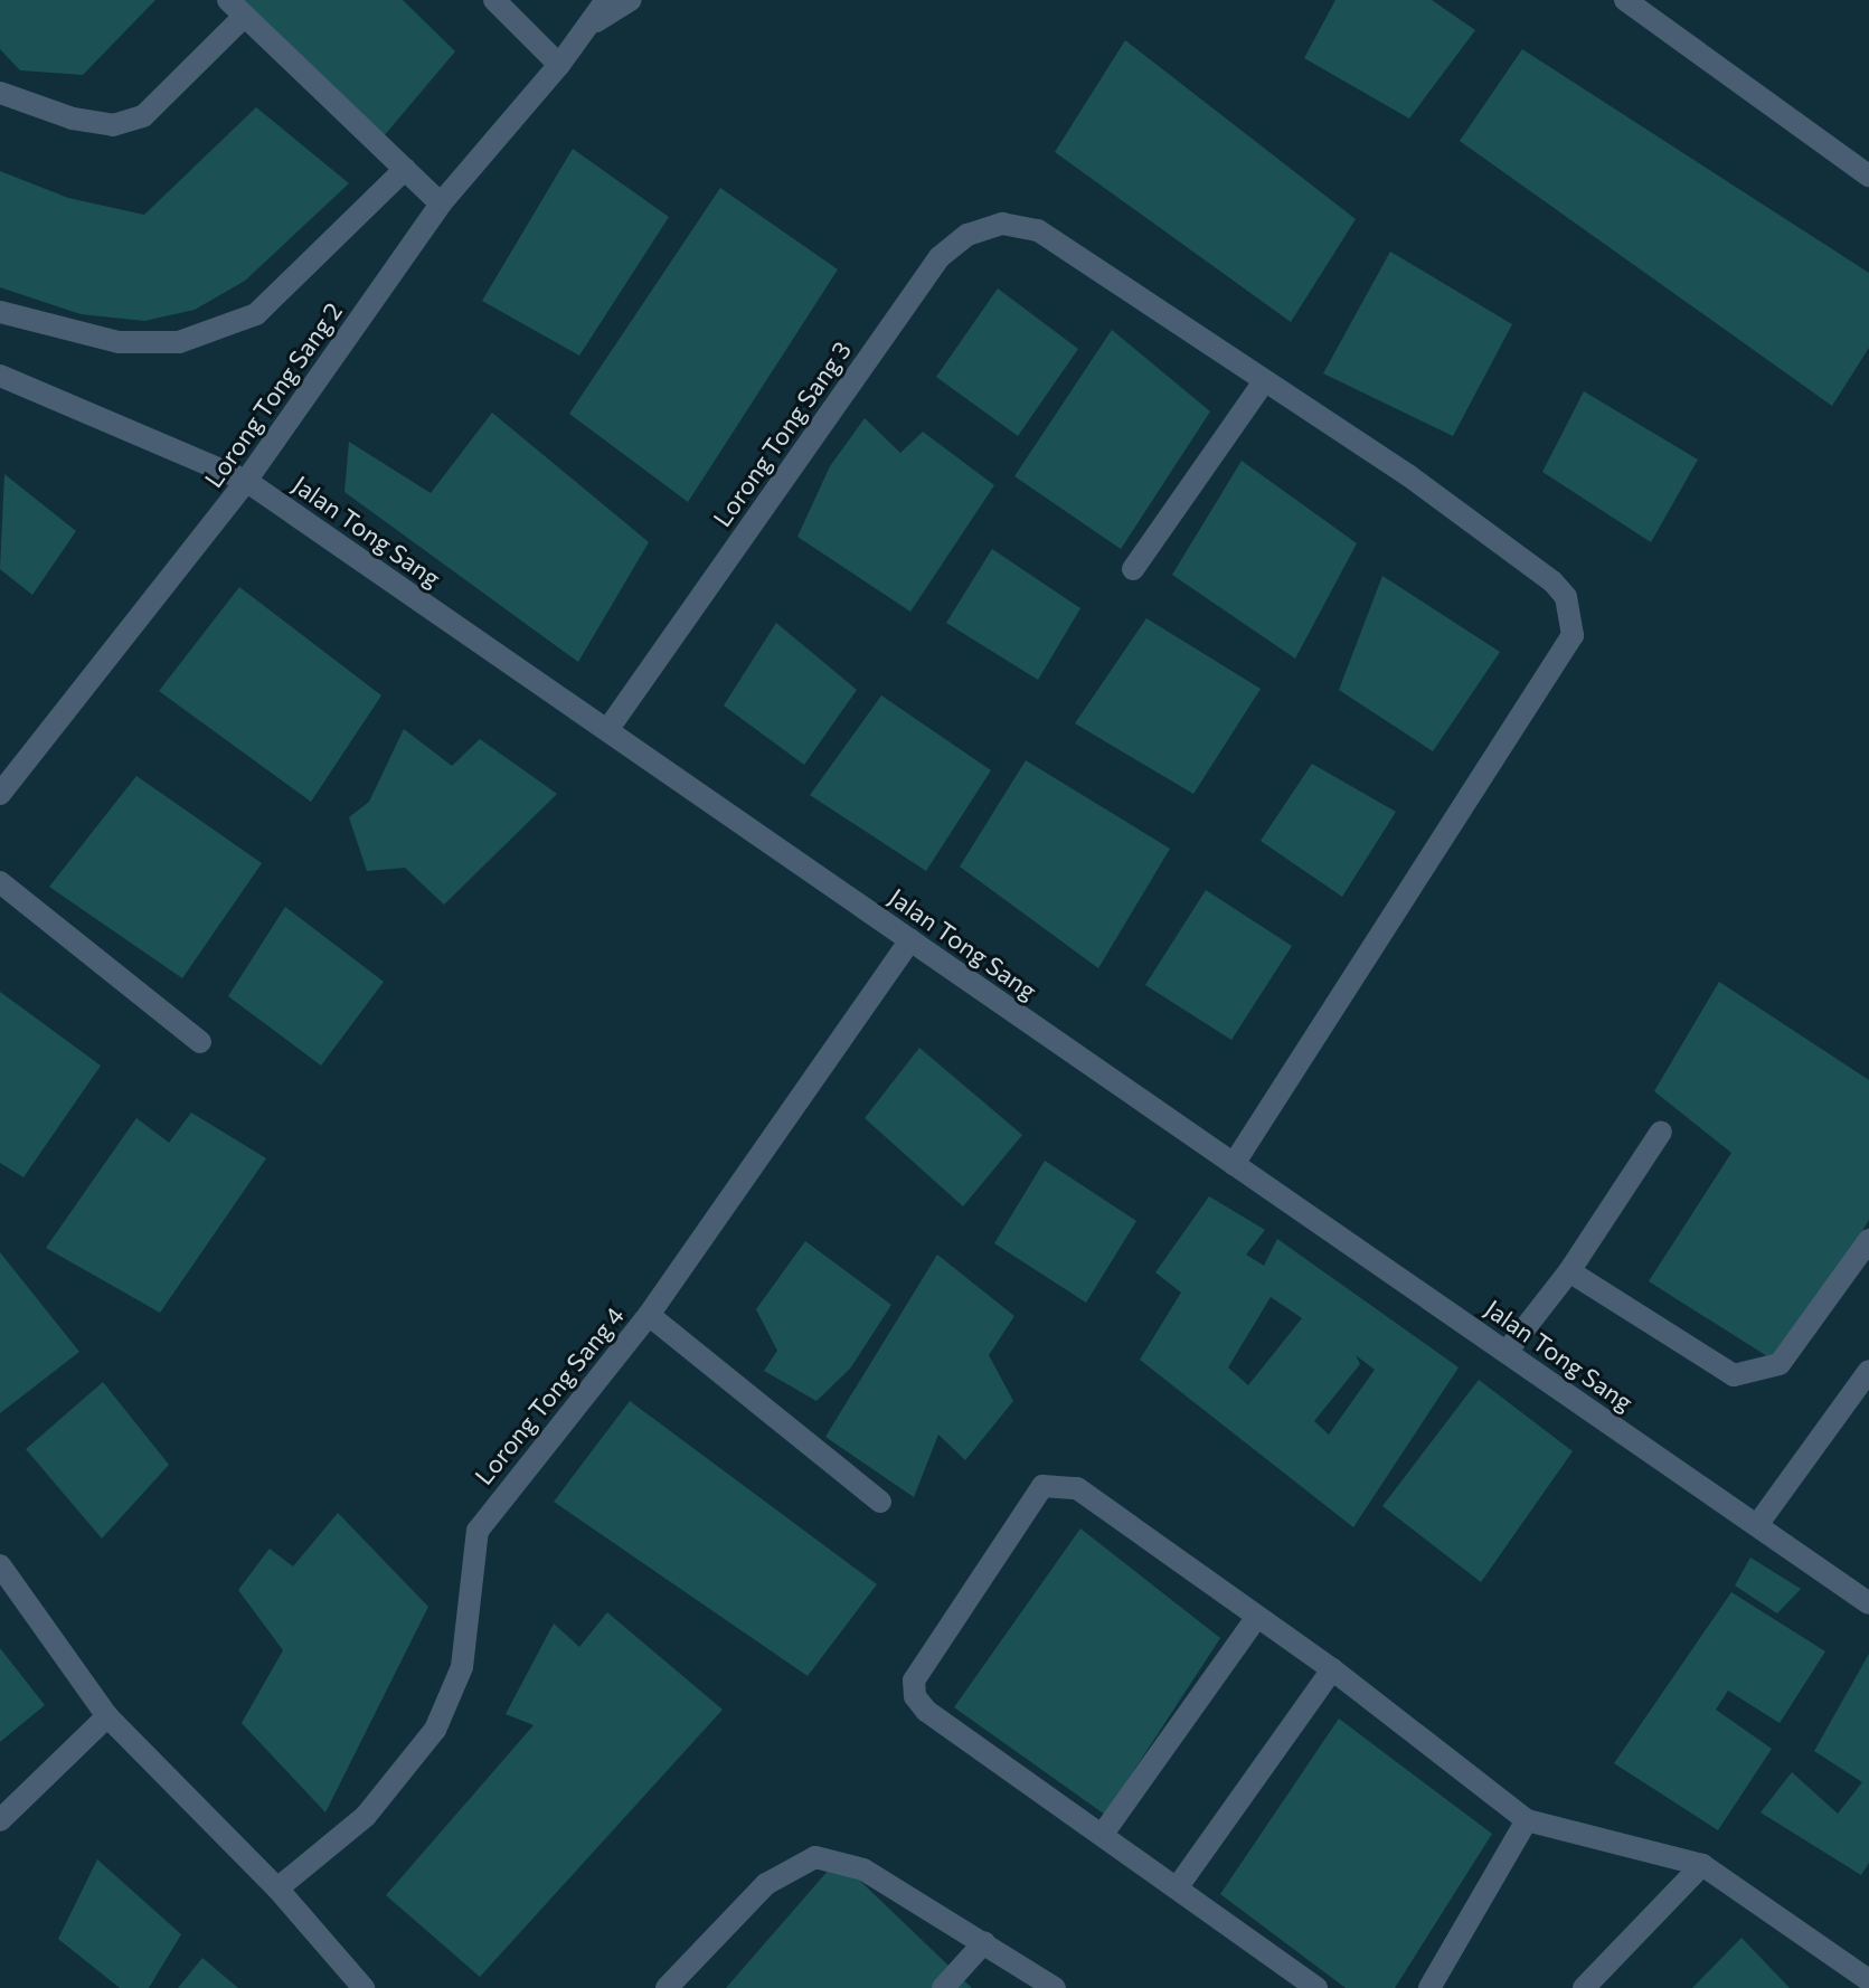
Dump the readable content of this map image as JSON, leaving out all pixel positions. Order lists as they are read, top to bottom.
{
  "streets": {
    "street": [
      "Lorong Tong Sang 2",
      "Lorong Tong Sang 3",
      "Jalan Tong Sang",
      "Lorong Tong Sang 4"
    ]
  },
  "crossings": [
    ["Lorong Tong Sang 2", "Jalan Tong Sang"],
    ["Lorong Tong Sang 3", "Jalan Tong Sang"],
    ["Jalan Tong Sang", "Lorong Tong Sang 4"]
  ]
}
